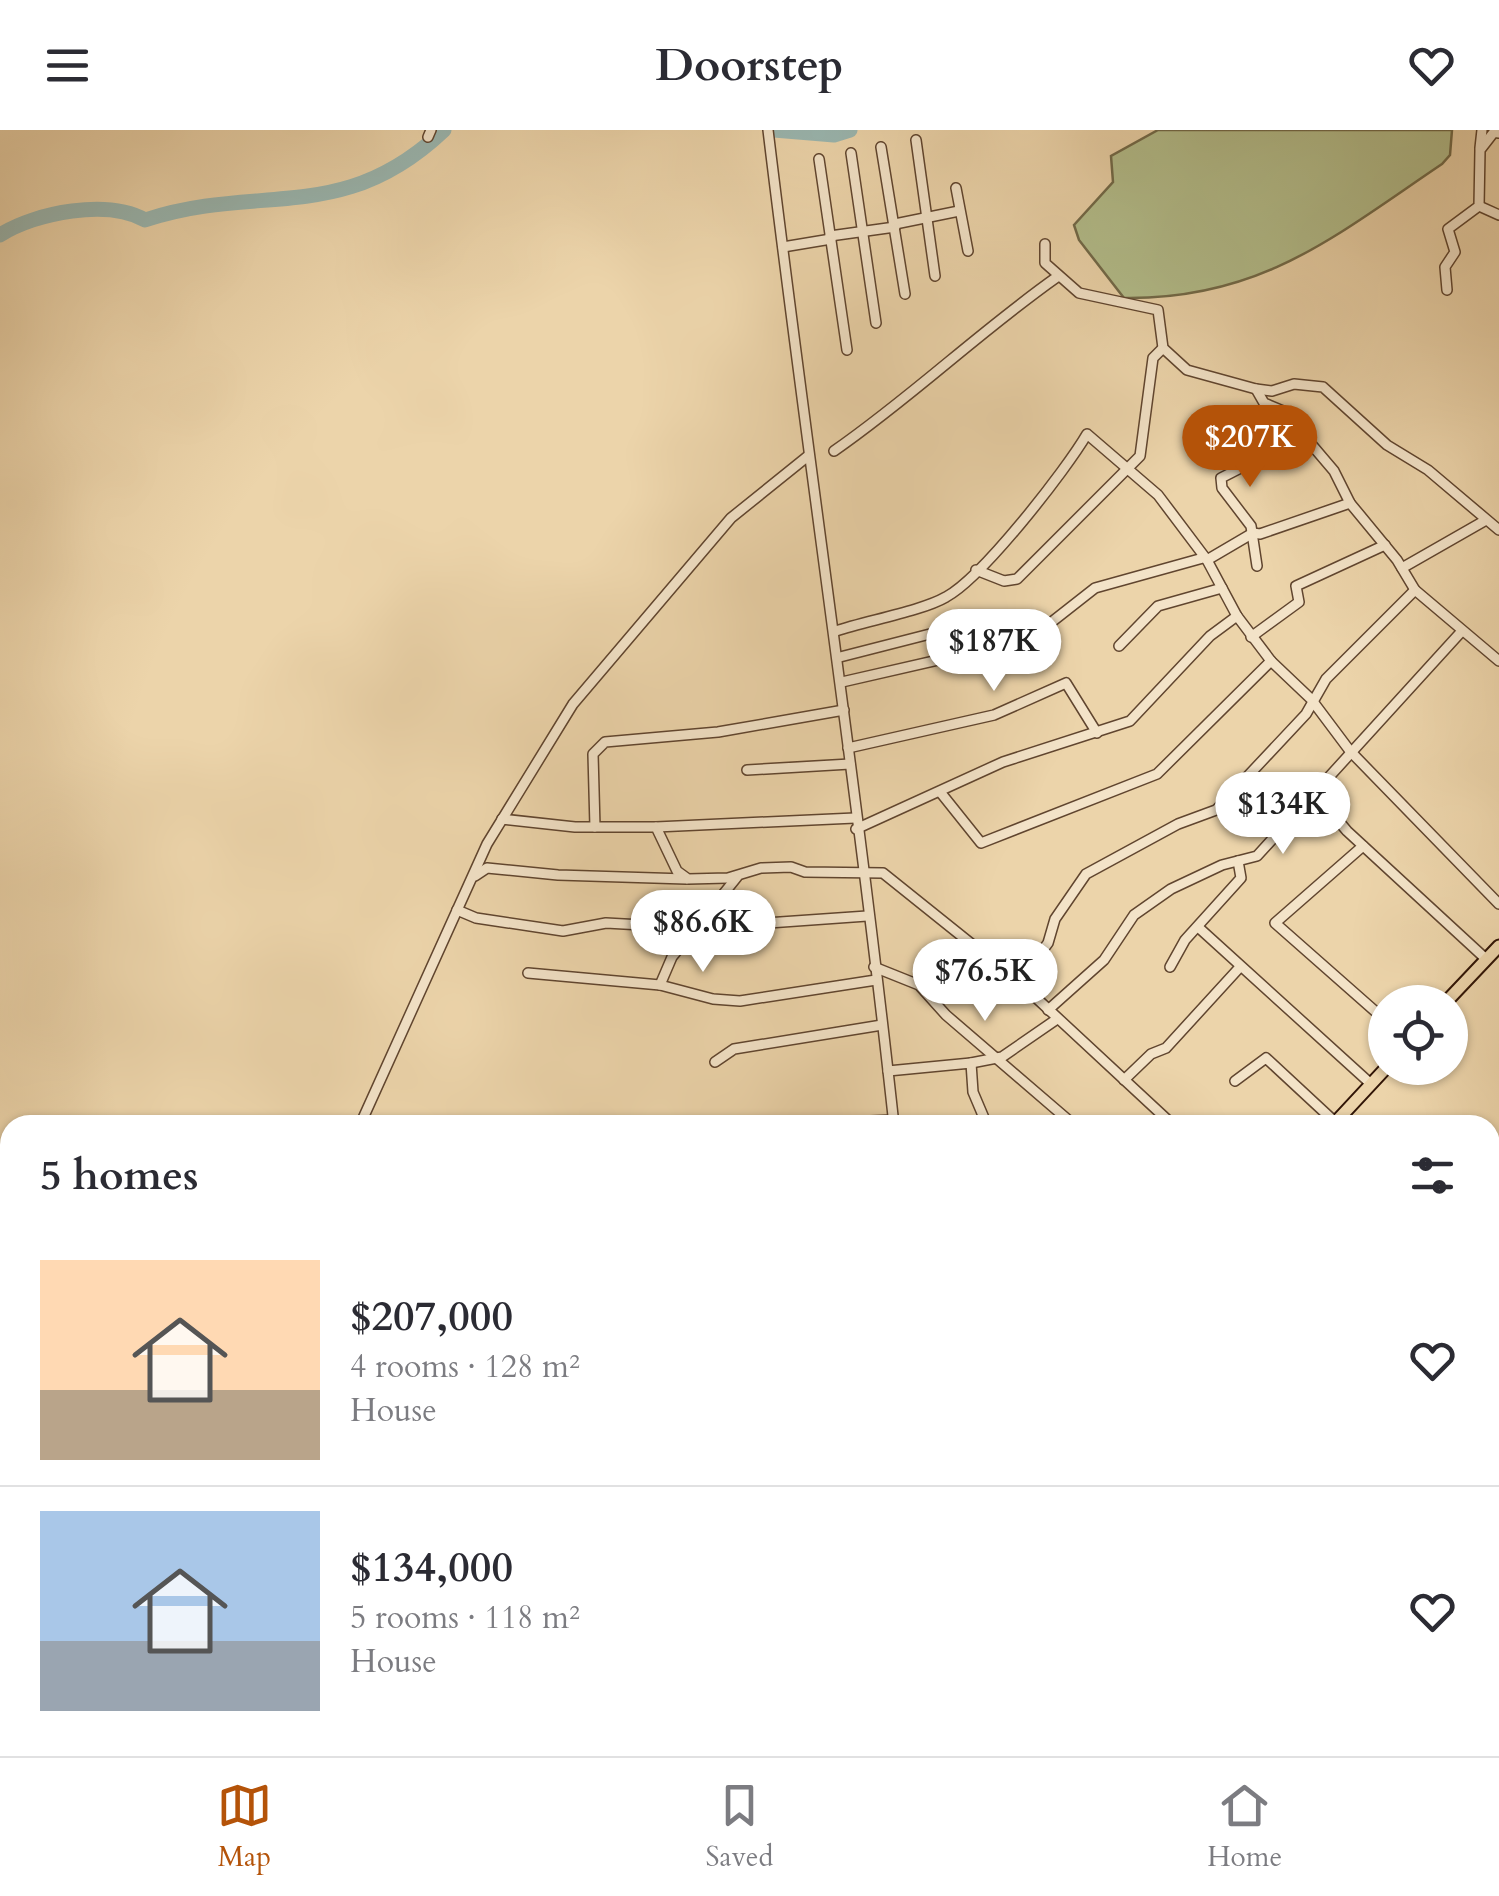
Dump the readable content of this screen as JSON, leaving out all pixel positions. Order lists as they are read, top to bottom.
{
  "page": {
    "header": "Doorstep",
    "price": [
      "$207K",
      "$187K",
      "$134K",
      "$86.6K",
      "$76.5K"
    ],
    "heading": "5 homes",
    "list": [
      {
        "name": "$207,000",
        "note": "4 rooms · 128 m² · House"
      },
      {
        "name": "$134,000",
        "note": "5 rooms · 118 m² · House"
      }
    ],
    "tabs": ["Map", "Saved", "Home"]
  }
}
